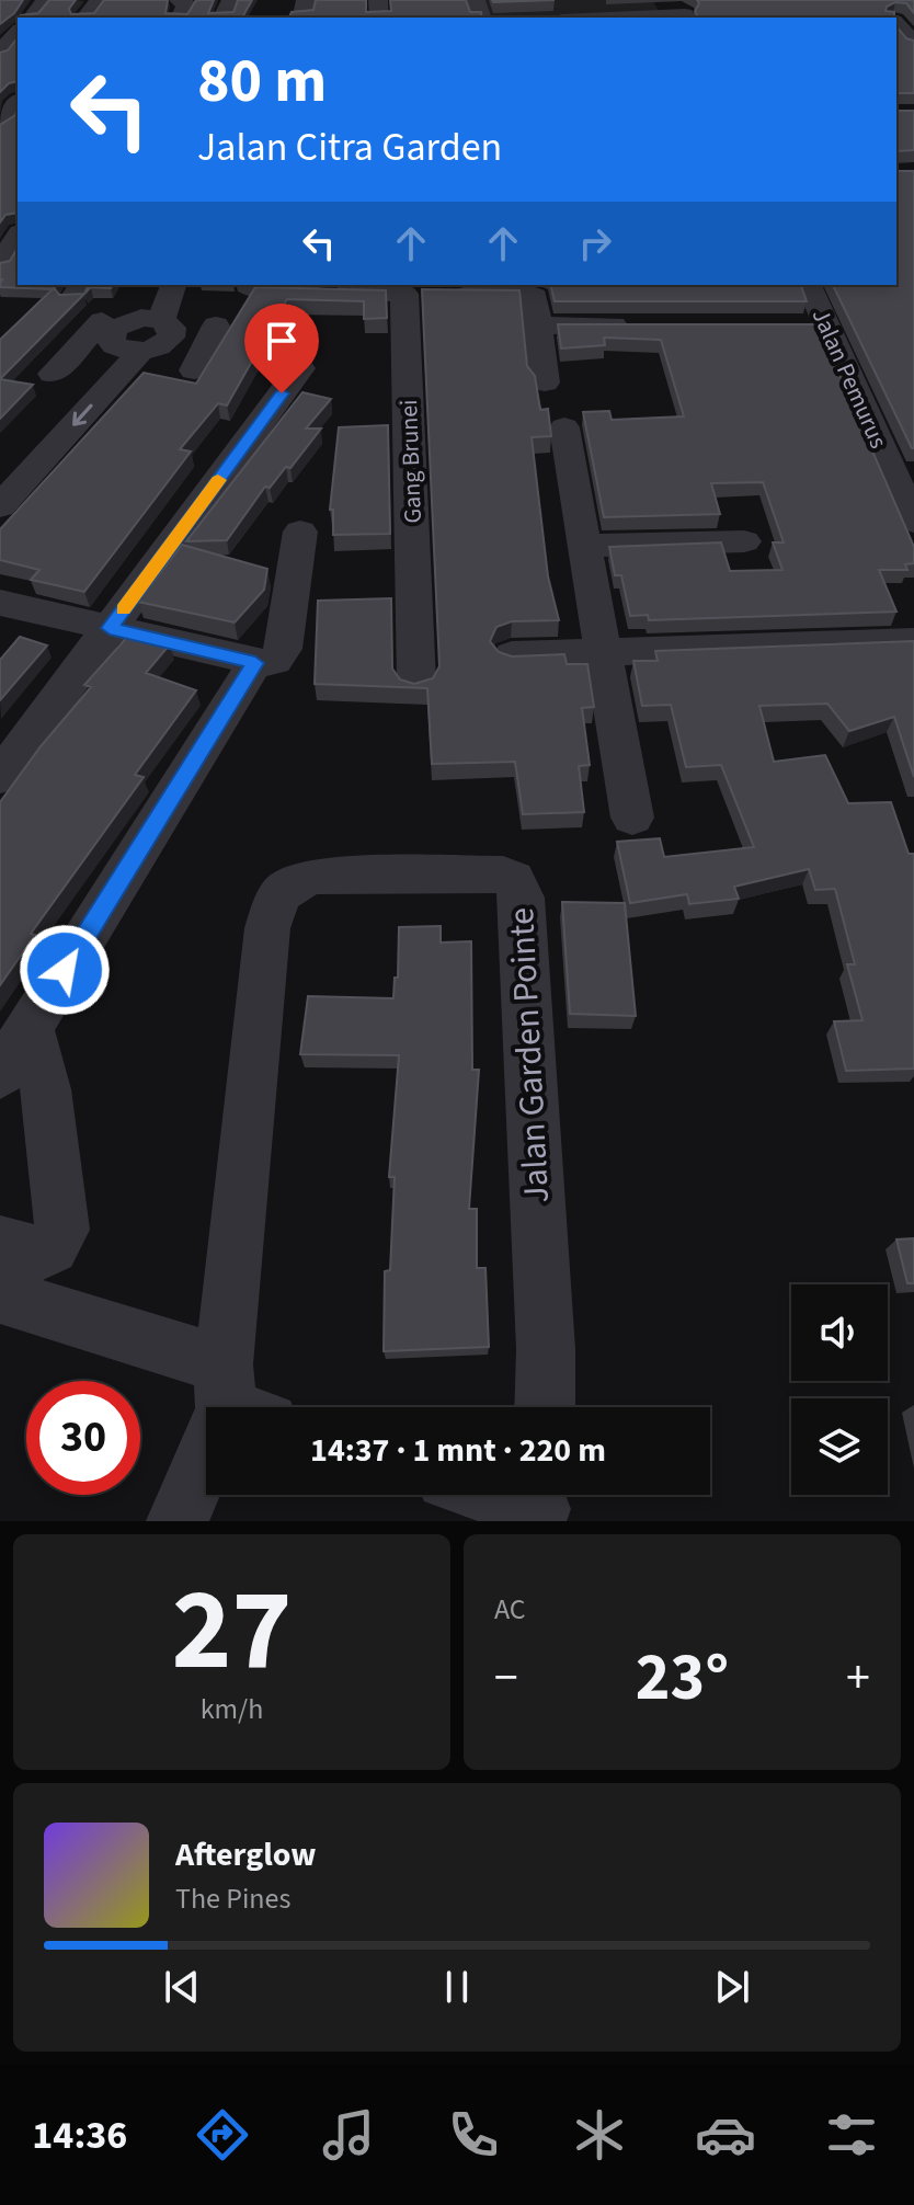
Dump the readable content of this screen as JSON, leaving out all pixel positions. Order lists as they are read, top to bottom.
{
  "streets": {
    "street": ["Jalan Pemurus", "Gang Brunei", "Jalan Garden Pointe"]
  },
  "page": {
    "turn": ["80 m", "Jalan Citra Garden"],
    "limit": "30",
    "trip": "14:37 · 1 mnt · 220 m",
    "tile": [
      ["27", "km/h"],
      "AC"
    ],
    "heat": ["−", "23°", "+"],
    "song": ["Afterglow", "The Pines"],
    "tabs": "14:36"
  }
}
